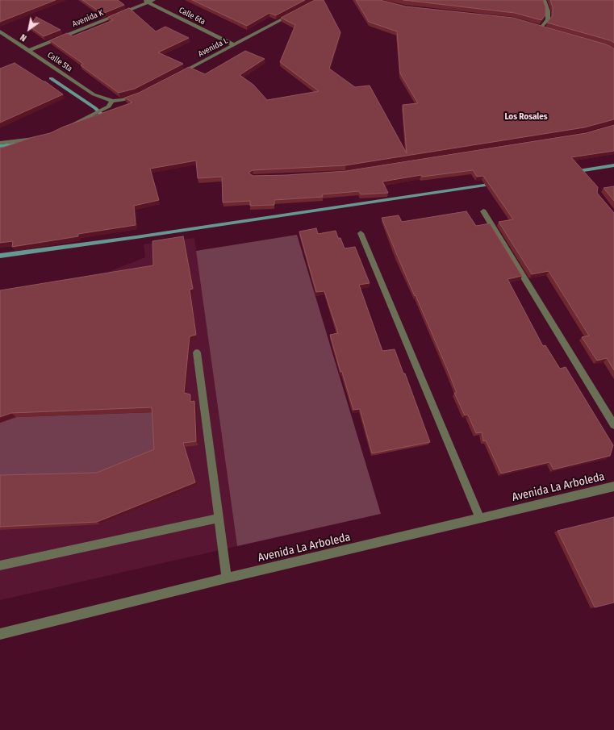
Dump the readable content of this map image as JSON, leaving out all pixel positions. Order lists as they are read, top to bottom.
{
  "streets": {
    "street": [
      "Calle 6ta",
      "Avenida K",
      "Avenida L",
      "Calle 5ta",
      "Avenida La Arboleda"
    ]
  },
  "crossings": [
    ["Calle 6ta", "Avenida K"],
    ["Calle 6ta", "Avenida L"],
    ["Avenida K", "Calle 5ta"]
  ],
  "districts": ["Los Rosales"],
  "north": "bottom left"
}
